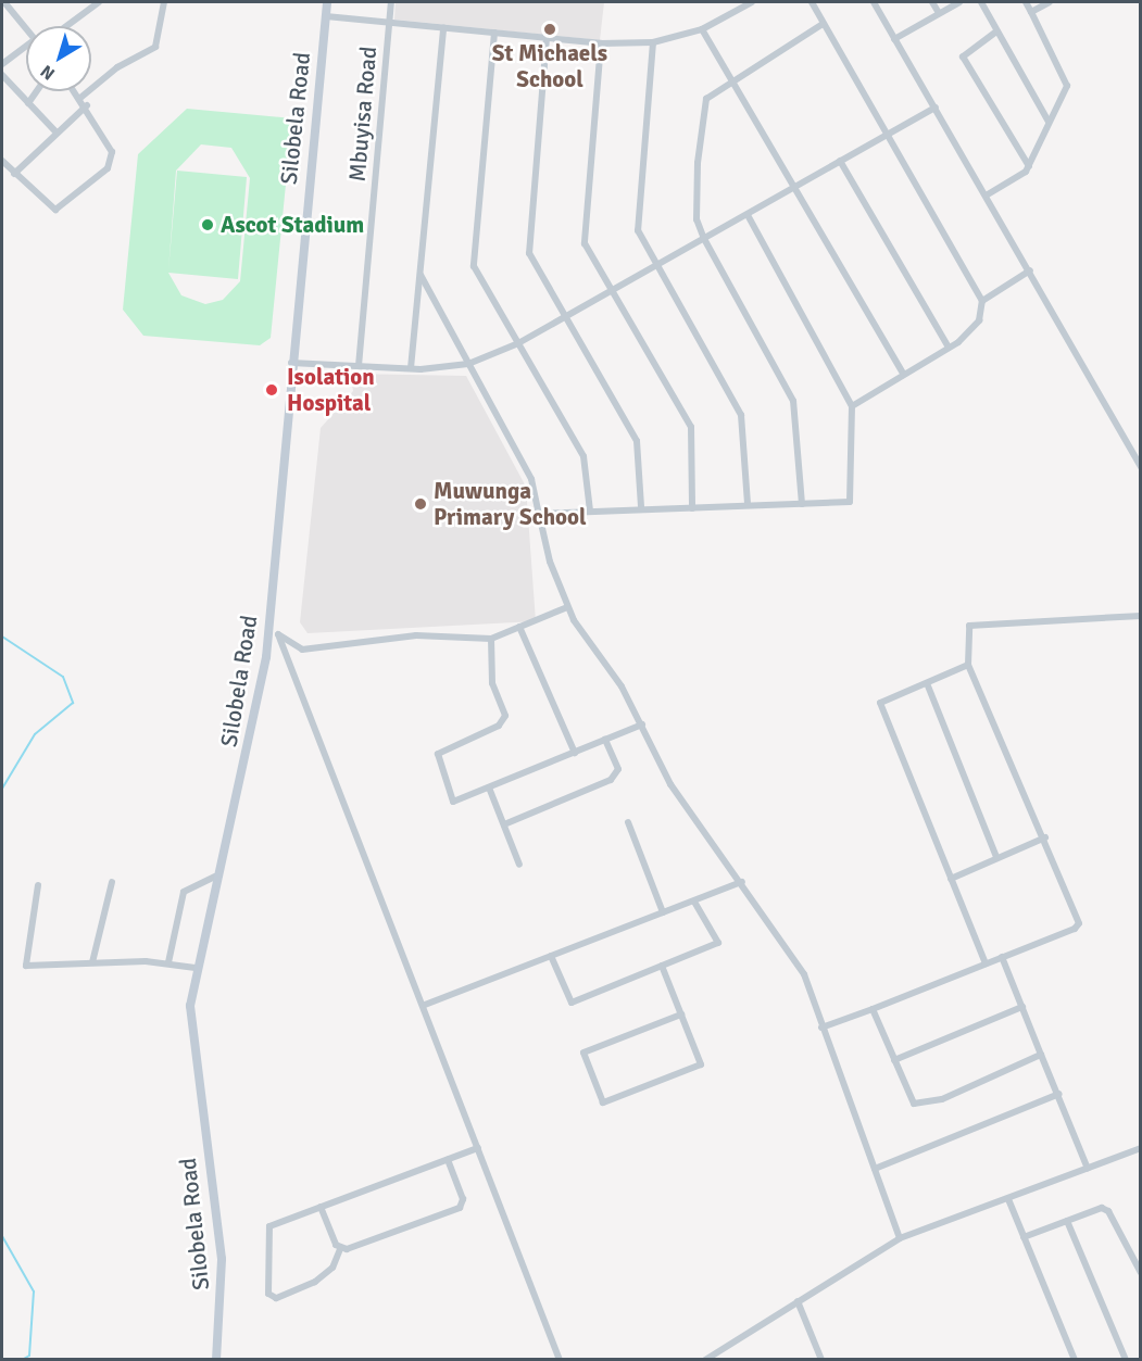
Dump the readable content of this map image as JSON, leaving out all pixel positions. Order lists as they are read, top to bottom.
{
  "streets": {
    "street": ["Mbuyisa Road", "Silobela Road"]
  },
  "places": [
    "St Michaels School",
    "Ascot Stadium",
    "Isolation Hospital",
    "Muwunga Primary School"
  ],
  "north": "bottom left"
}
